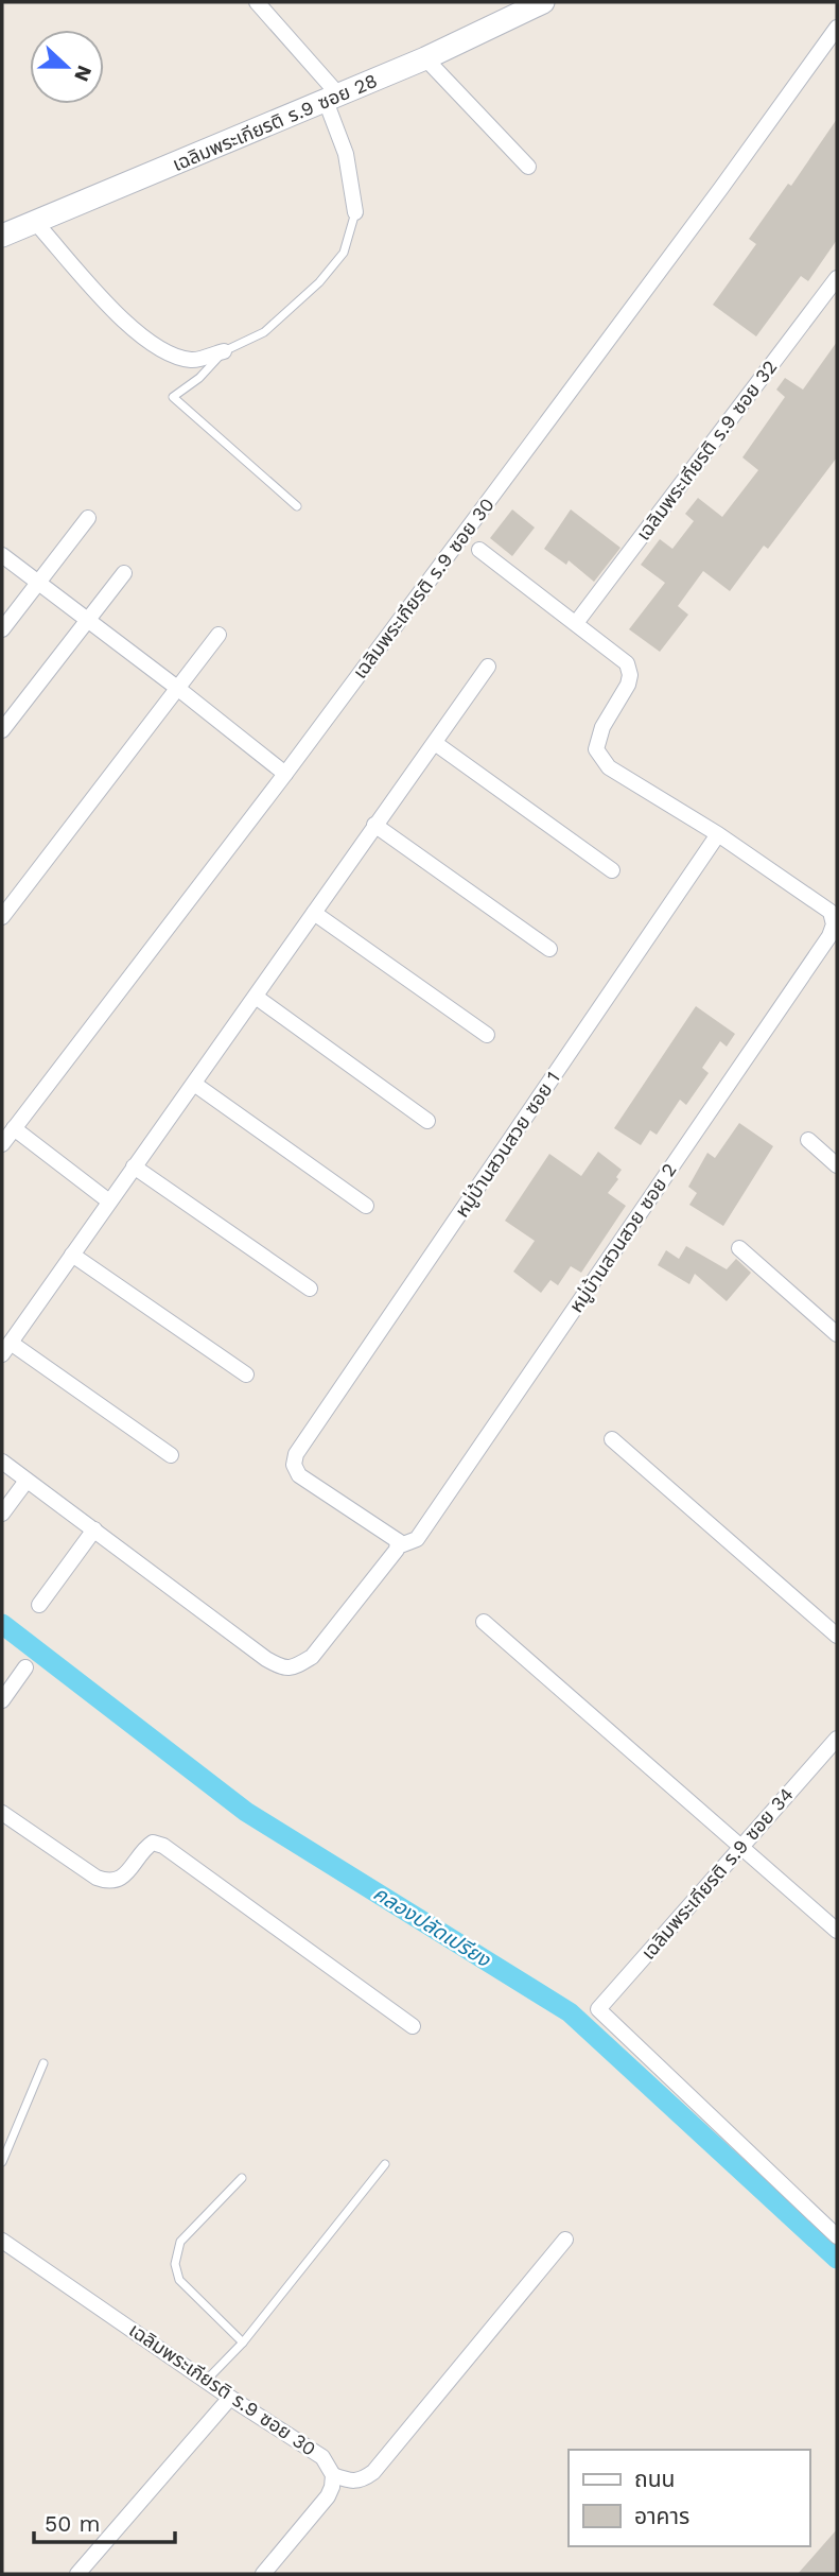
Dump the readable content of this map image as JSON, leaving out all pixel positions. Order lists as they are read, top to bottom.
{
  "streets": {
    "main road": ["เฉลิมพระเกียรติ ร.9 ซอย 28"],
    "street": [
      "เฉลิมพระเกียรติ ร.9 ซอย 32",
      "เฉลิมพระเกียรติ ร.9 ซอย 30",
      "หมู่บ้านสวนสวย ซอย 1",
      "หมู่บ้านสวนสวย ซอย 2",
      "เฉลิมพระเกียรติ ร.9 ซอย 34"
    ]
  },
  "crossings": [
    ["หมู่บ้านสวนสวย ซอย 1", "หมู่บ้านสวนสวย ซอย 2"]
  ],
  "water": ["คลองปลัดเปรียง"],
  "legend": ["ถนน", "อาคาร"],
  "scale_bar": "50 m",
  "north": "right"
}
